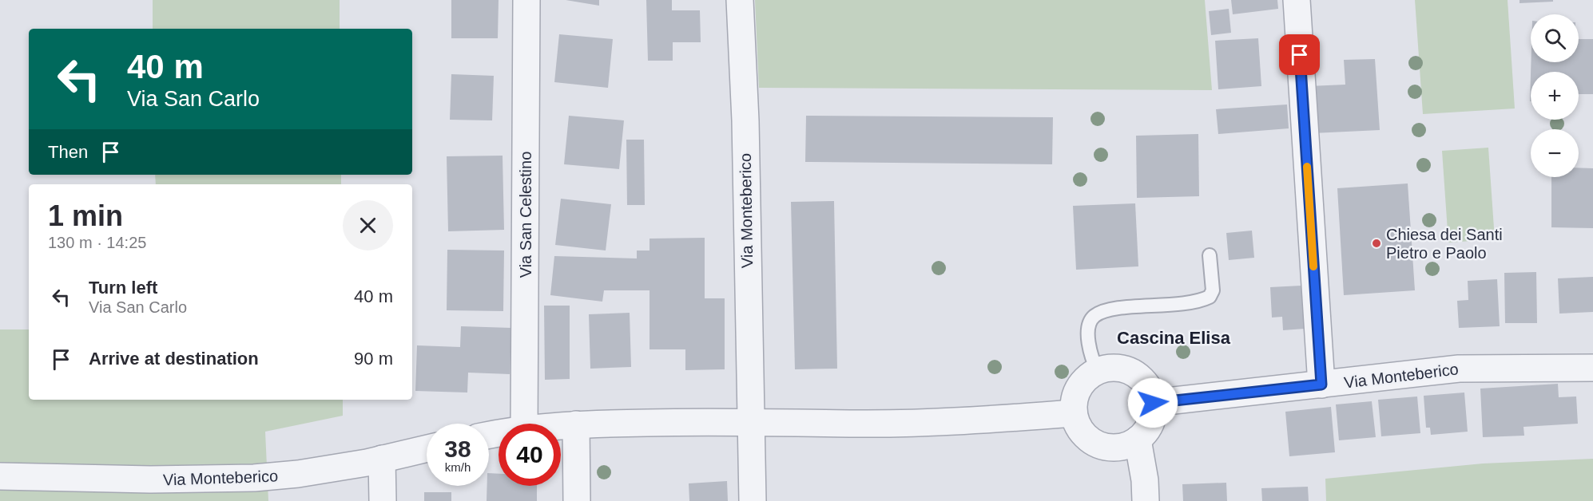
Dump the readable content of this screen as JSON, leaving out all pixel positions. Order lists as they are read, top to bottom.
{
  "streets": {
    "street": ["Via Monteberico", "Via San Celestino"]
  },
  "districts": ["Cascina Elisa"],
  "places": ["Chiesa dei Santi Pietro e Paolo"],
  "page": {
    "map_buttons": ["+", "−"],
    "turn": ["40 m", "Via San Carlo"],
    "then": "Then",
    "heading": ["1 min", "130 m · 14:25"],
    "list": [
      {
        "name": "Turn left",
        "note": "Via San Carlo",
        "value": "40 m"
      },
      {
        "name": "Arrive at destination",
        "value": "90 m"
      }
    ],
    "speed": "38 km/h",
    "limit": "40"
  }
}
